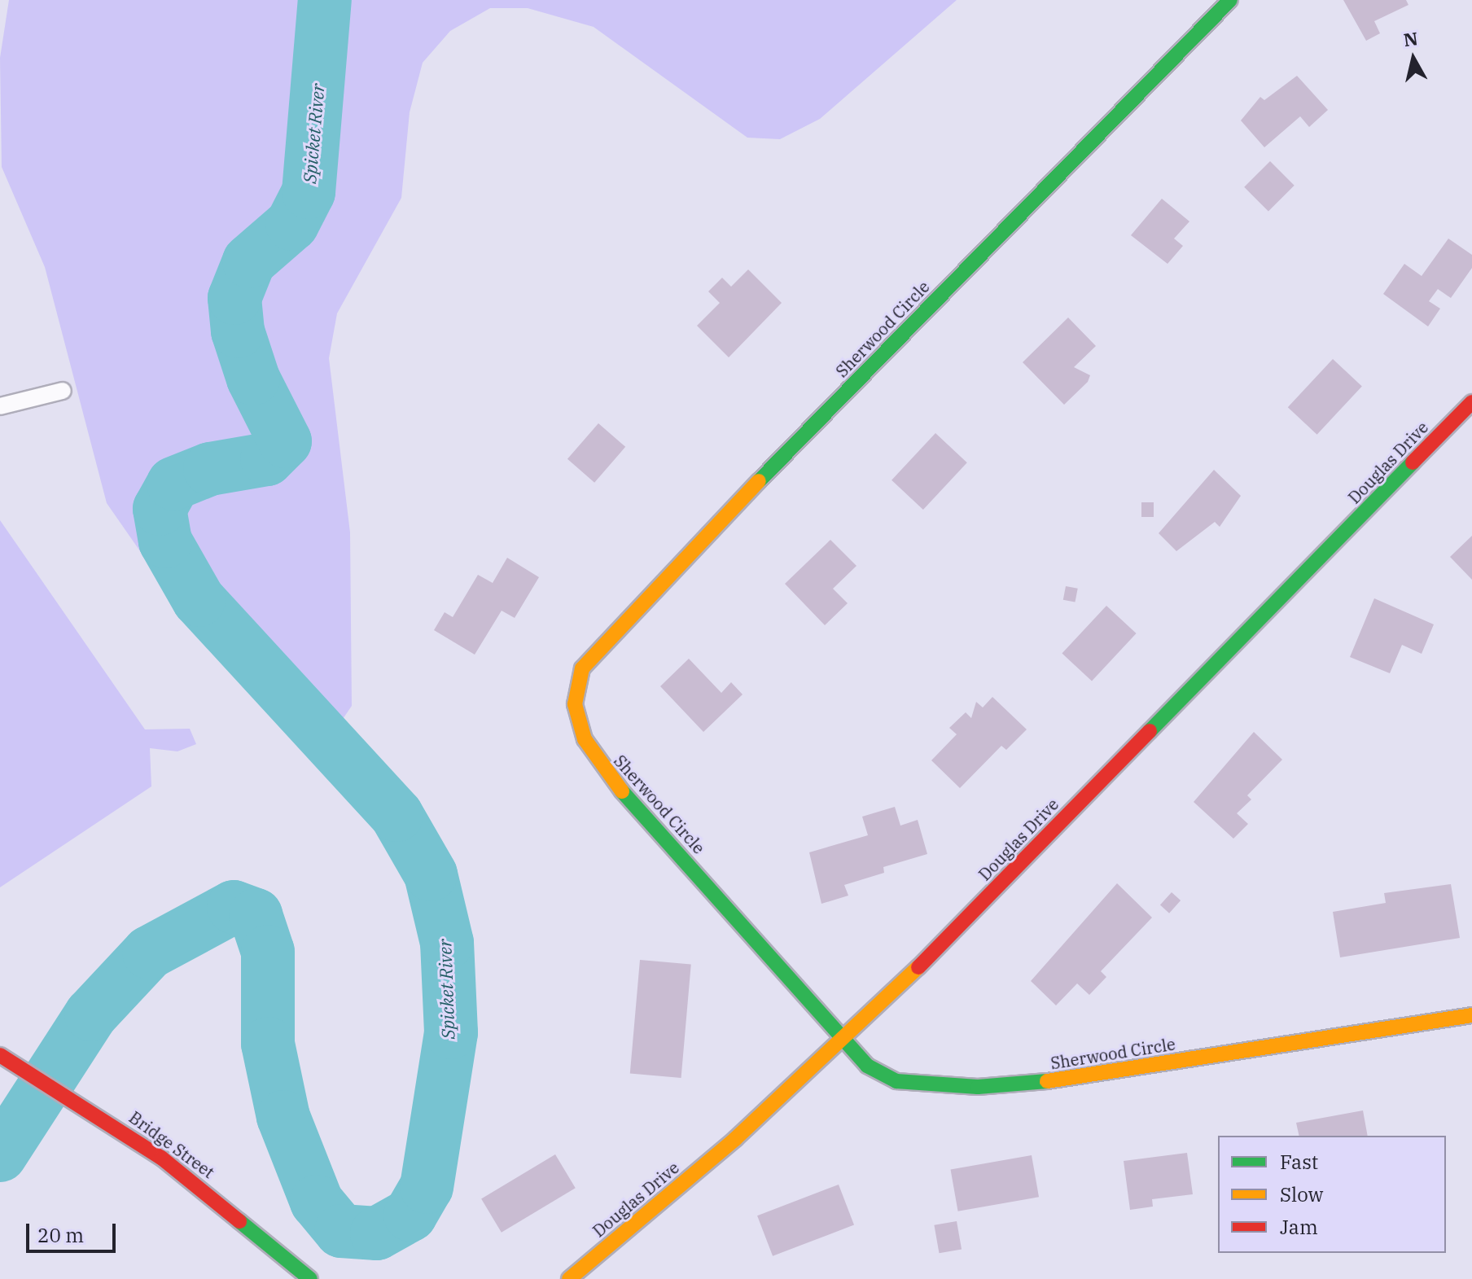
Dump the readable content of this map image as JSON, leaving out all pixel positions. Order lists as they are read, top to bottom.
{
  "streets": {
    "street": ["Sherwood Circle", "Douglas Drive", "Bridge Street"]
  },
  "crossings": [
    ["Sherwood Circle", "Douglas Drive"]
  ],
  "water": ["Spicket River"],
  "legend": ["Fast", "Slow", "Jam"],
  "scale_bar": "20 m",
  "north": "top"
}
